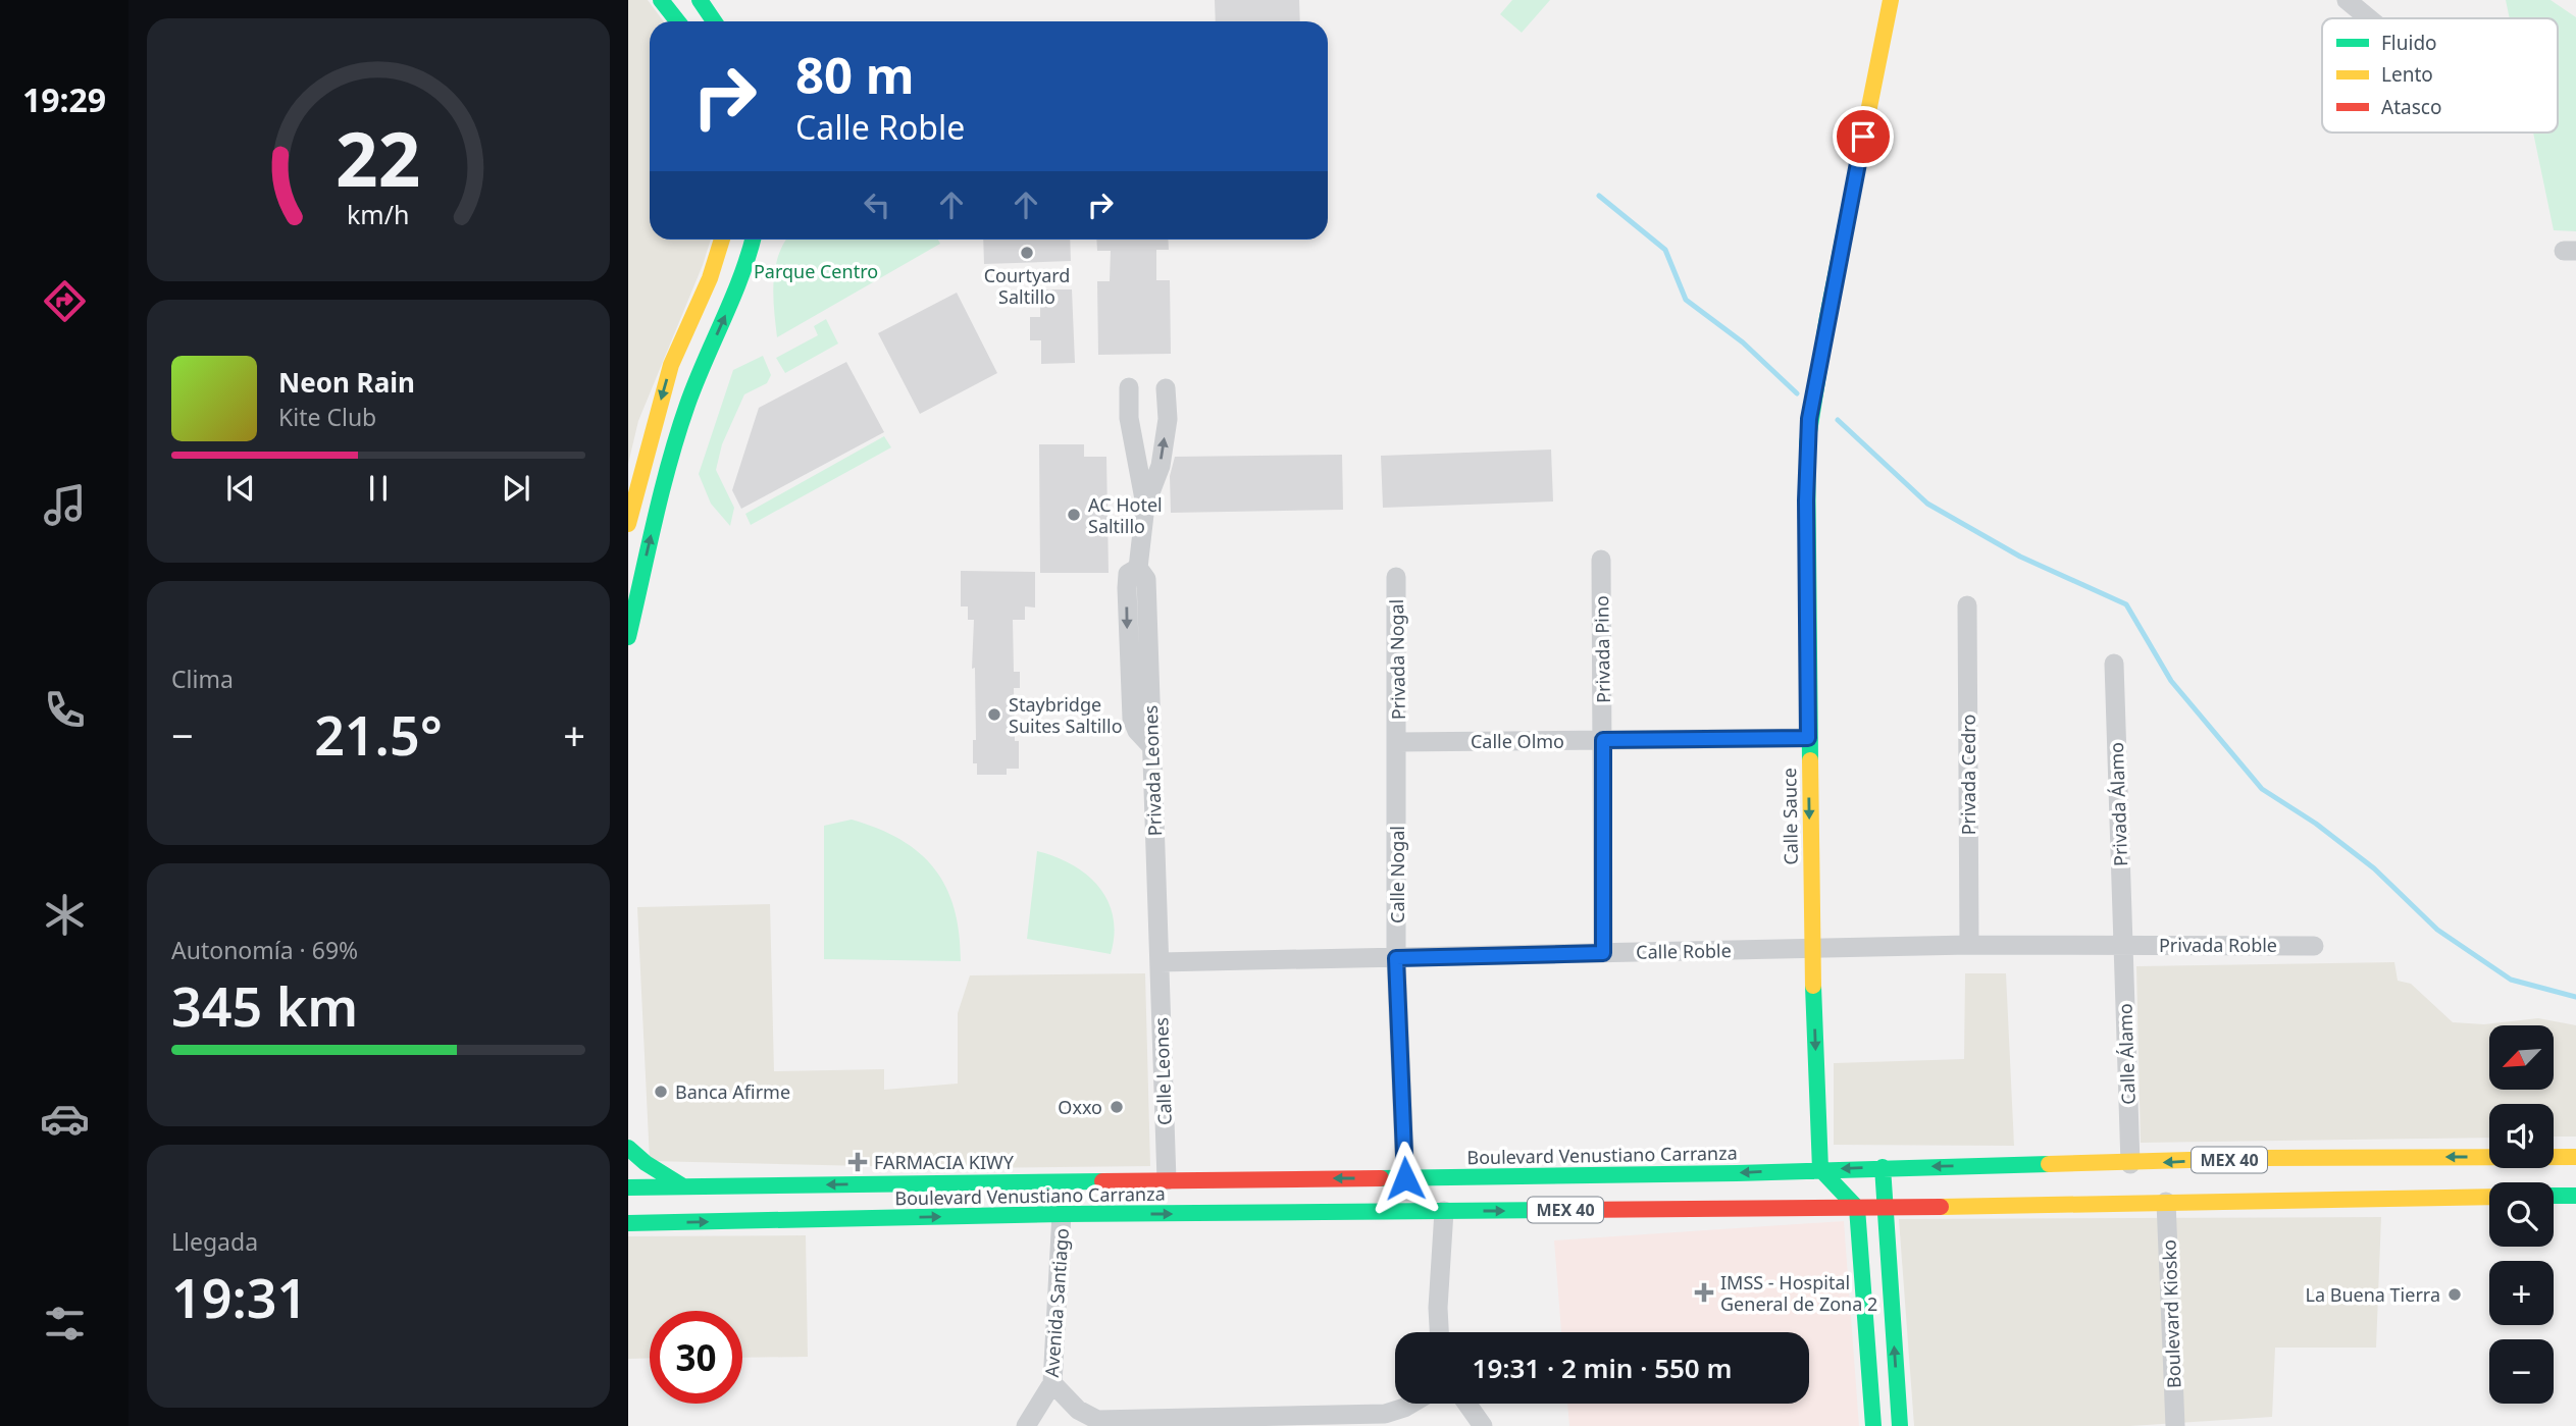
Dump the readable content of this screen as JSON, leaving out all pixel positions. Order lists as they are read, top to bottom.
{
  "streets": {
    "main road": ["Calle Sauce", "Boulevard Venustiano Carranza", "MEX 40"],
    "street": [
      "Privada Pino",
      "Privada Nogal",
      "Calle Olmo",
      "Privada Leones",
      "Privada Cedro",
      "Privada Álamo",
      "Calle Nogal",
      "Privada Roble",
      "Calle Roble",
      "Calle Álamo",
      "Calle Leones",
      "Avenida Santiago",
      "Boulevard Kiosko"
    ]
  },
  "crossings": [
    ["Privada Pino", "Calle Olmo"],
    ["Privada Pino", "Calle Roble"],
    ["Privada Nogal", "Calle Olmo"],
    ["Privada Nogal", "Calle Nogal"],
    ["Calle Olmo", "Calle Sauce"],
    ["Calle Olmo", "Calle Nogal"],
    ["Privada Leones", "Calle Roble"],
    ["Privada Leones", "Calle Leones"],
    ["Privada Cedro", "Calle Roble"],
    ["Privada Álamo", "Privada Roble"],
    ["Privada Álamo", "Calle Roble"],
    ["Privada Álamo", "Calle Álamo"],
    ["Calle Sauce", "Calle Roble"],
    ["Calle Sauce", "Boulevard Venustiano Carranza"],
    ["Calle Nogal", "Calle Roble"],
    ["Calle Nogal", "Boulevard Venustiano Carranza"],
    ["Privada Roble", "Calle Roble"],
    ["Privada Roble", "Calle Álamo"],
    ["Calle Roble", "Calle Álamo"],
    ["Calle Roble", "Calle Leones"],
    ["Calle Álamo", "Boulevard Venustiano Carranza"],
    ["Calle Leones", "Boulevard Venustiano Carranza"],
    ["Boulevard Venustiano Carranza", "Avenida Santiago"],
    ["Boulevard Venustiano Carranza", "Boulevard Kiosko"]
  ],
  "one_way": ["Calle Sauce"],
  "parks": ["Parque Centro"],
  "places": {
    "other": [
      "Courtyard Saltillo",
      "AC Hotel Saltillo",
      "Staybridge Suites Saltillo",
      "Banca Afirme",
      "Oxxo",
      "La Buena Tierra"
    ],
    "health": ["FARMACIA KIWY", "IMSS - Hospital General de Zona 2"]
  },
  "legend": ["Fluido", "Lento", "Atasco"],
  "north": "bottom left",
  "page": {
    "tabs": "19:29",
    "turn": ["80 m", "Calle Roble"],
    "song": ["Neon Rain", "Kite Club"],
    "tile": [
      "Clima",
      ["Autonomía · 69%", "345 km"],
      ["Llegada", "19:31"]
    ],
    "heat": ["−", "21.5°", "+"],
    "map_buttons": ["+", "−"],
    "limit": "30",
    "trip": "19:31 · 2 min · 550 m",
    "gauge": ["22", "km/h"]
  }
}
